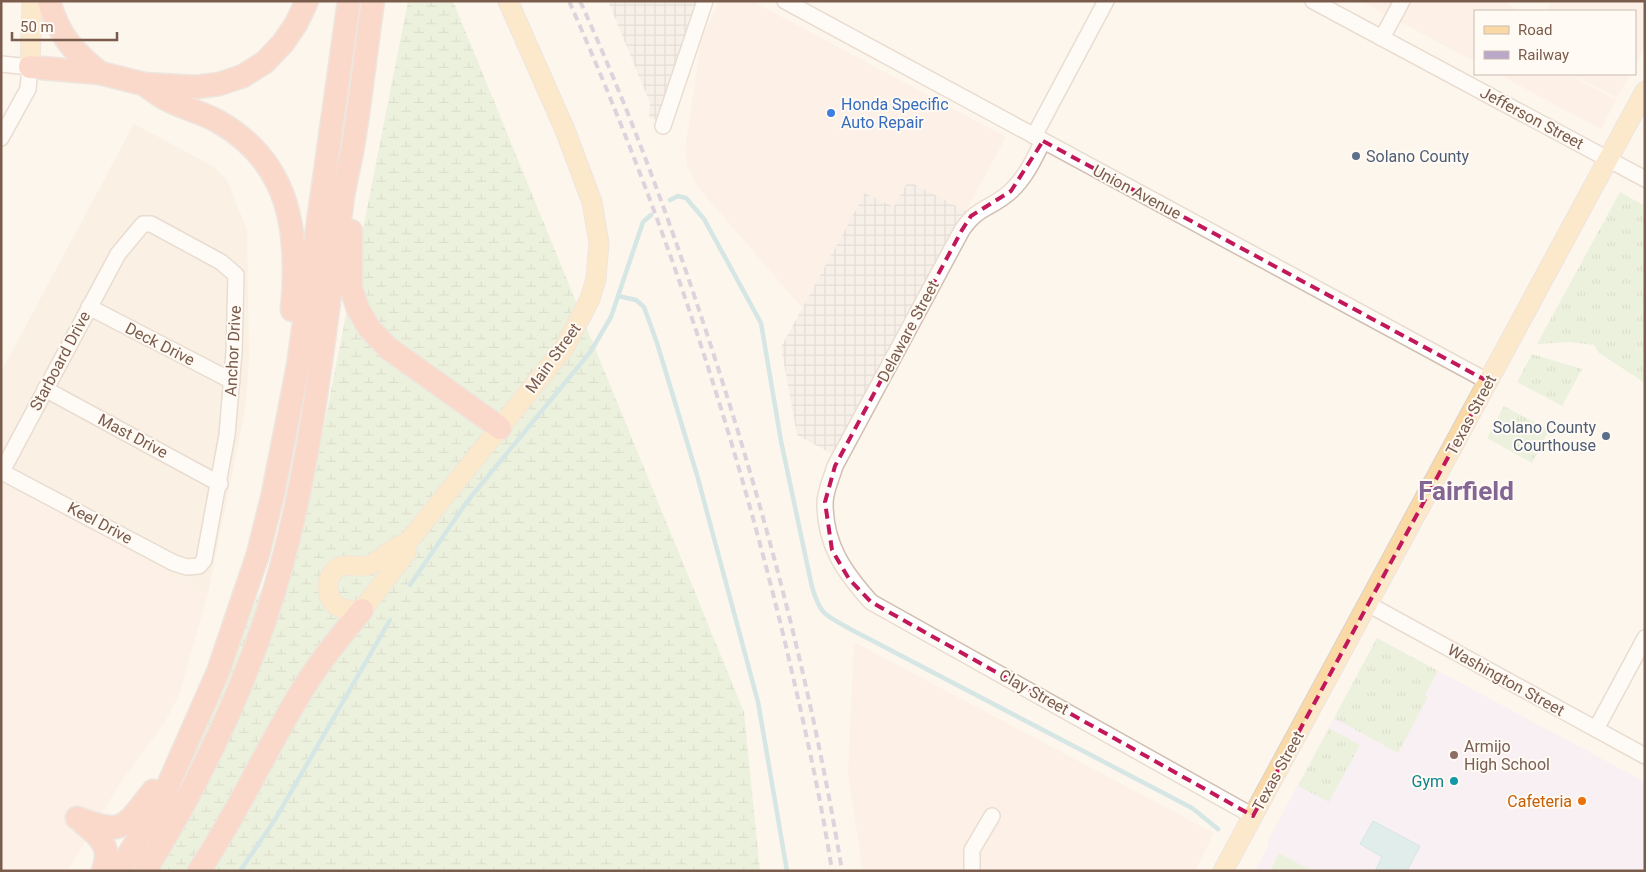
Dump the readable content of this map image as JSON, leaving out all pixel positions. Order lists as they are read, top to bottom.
{
  "streets": {
    "main road": ["Main Street", "Texas Street"],
    "street": [
      "Jefferson Street",
      "Union Avenue",
      "Delaware Street",
      "Deck Drive",
      "Anchor Drive",
      "Starboard Drive",
      "Mast Drive",
      "Keel Drive",
      "Washington Street",
      "Clay Street"
    ]
  },
  "crossings": [
    ["Jefferson Street", "Texas Street"],
    ["Union Avenue", "Delaware Street"],
    ["Union Avenue", "Texas Street"],
    ["Delaware Street", "Clay Street"],
    ["Deck Drive", "Anchor Drive"],
    ["Deck Drive", "Starboard Drive"],
    ["Anchor Drive", "Starboard Drive"],
    ["Anchor Drive", "Mast Drive"],
    ["Anchor Drive", "Keel Drive"],
    ["Starboard Drive", "Mast Drive"],
    ["Starboard Drive", "Keel Drive"],
    ["Texas Street", "Washington Street"],
    ["Texas Street", "Clay Street"]
  ],
  "districts": ["Fairfield"],
  "places": [
    "Honda Specific Auto Repair",
    "Solano County",
    "Solano County Courthouse",
    "Armijo High School",
    "Gym",
    "Cafeteria"
  ],
  "legend": ["Road", "Railway"],
  "scale_bar": "50 m"
}
